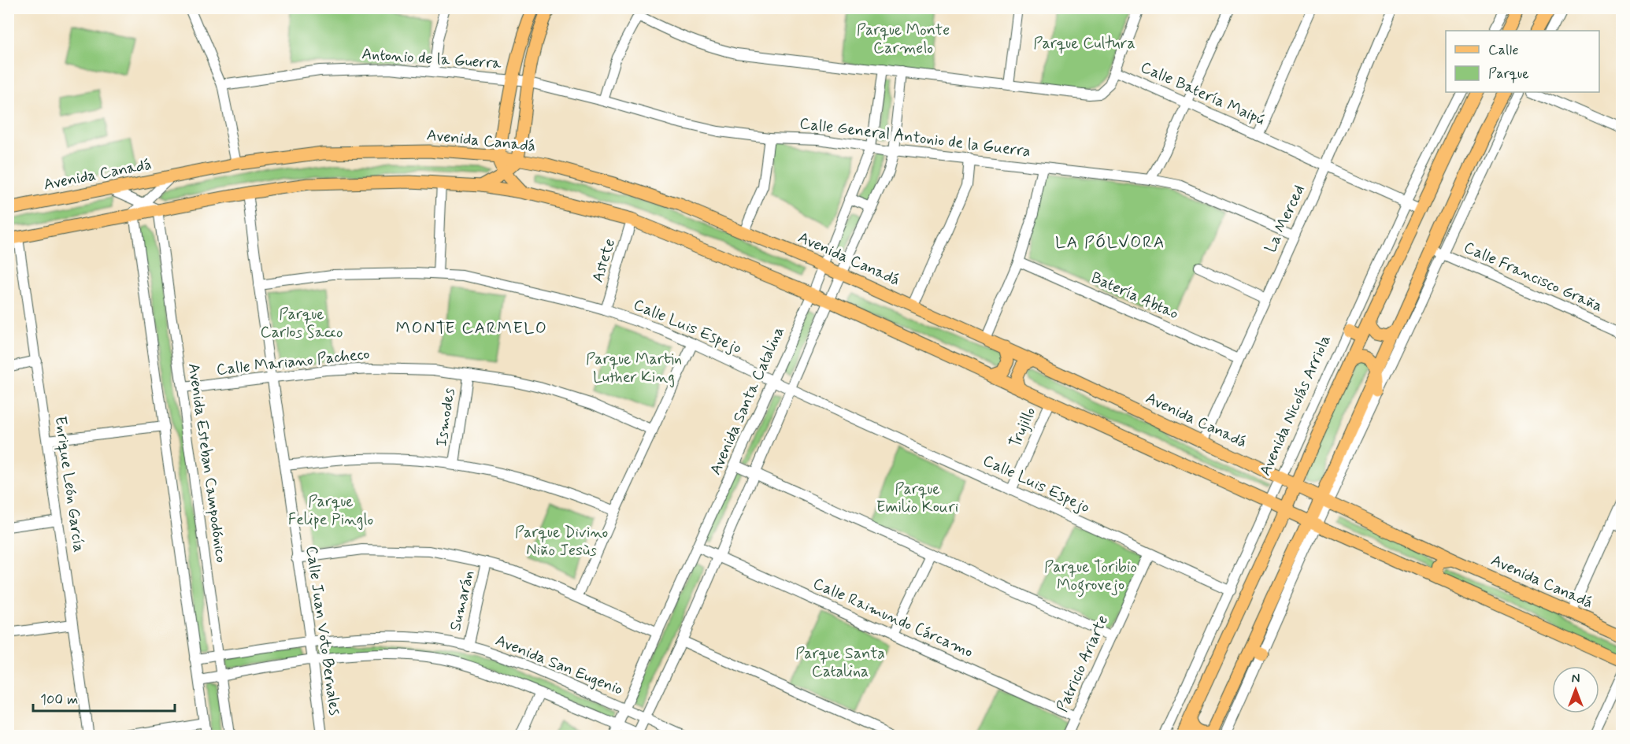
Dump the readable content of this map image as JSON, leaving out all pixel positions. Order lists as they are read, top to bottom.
{
  "streets": {
    "main road": ["Avenida Canadá", "Avenida Nicolás Arriola"],
    "street": [
      "Antonio de la Guerra",
      "Calle Batería Maipú",
      "Calle General Antonio de la Guerra",
      "La Merced",
      "Astete",
      "Calle Francisco Graña",
      "Batería Abtao",
      "Calle Luis Espejo",
      "Calle Mariano Pacheco",
      "Avenida Santa Catalina",
      "Ismodes",
      "Trujillo",
      "Avenida Esteban Campodónico",
      "Enrique León García",
      "Sumarán",
      "Calle Raimundo Cárcamo",
      "Calle Juan Voto Bernales",
      "Patricio Ariarte",
      "Avenida San Eugenio"
    ]
  },
  "crossings": [
    ["Antonio de la Guerra", "Calle General Antonio de la Guerra"],
    ["Calle Batería Maipú", "La Merced"],
    ["Calle Batería Maipú", "Avenida Nicolás Arriola"],
    ["Calle General Antonio de la Guerra", "La Merced"],
    ["Calle General Antonio de la Guerra", "Avenida Santa Catalina"],
    ["Avenida Canadá", "La Merced"],
    ["Avenida Canadá", "Avenida Santa Catalina"],
    ["Avenida Canadá", "Avenida Nicolás Arriola"],
    ["La Merced", "Batería Abtao"],
    ["Astete", "Calle Luis Espejo"],
    ["Calle Luis Espejo", "Avenida Santa Catalina"],
    ["Calle Luis Espejo", "Avenida Nicolás Arriola"],
    ["Calle Luis Espejo", "Trujillo"],
    ["Calle Luis Espejo", "Calle Juan Voto Bernales"],
    ["Calle Luis Espejo", "Patricio Ariarte"],
    ["Calle Mariano Pacheco", "Ismodes"],
    ["Calle Mariano Pacheco", "Avenida Esteban Campodónico"],
    ["Calle Mariano Pacheco", "Calle Juan Voto Bernales"],
    ["Avenida Santa Catalina", "Calle Raimundo Cárcamo"],
    ["Avenida Santa Catalina", "Avenida San Eugenio"],
    ["Avenida Esteban Campodónico", "Avenida San Eugenio"],
    ["Sumarán", "Avenida San Eugenio"],
    ["Calle Raimundo Cárcamo", "Patricio Ariarte"],
    ["Calle Juan Voto Bernales", "Avenida San Eugenio"]
  ],
  "districts": ["LA PÓLVORA", "MONTE CARMELO"],
  "parks": [
    "Parque Monte Carmelo",
    "Parque Cultura",
    "Parque Carlos Sacco",
    "Parque Martin Luther King",
    "Parque Emilio Kouri",
    "Parque Felipe Pinglo",
    "Parque Divino Niño Jesùs",
    "Parque Toribio Mogrovejo",
    "Parque Santa Catalina"
  ],
  "legend": ["Calle", "Parque"],
  "scale_bar": "100 m",
  "north": "top"
}
